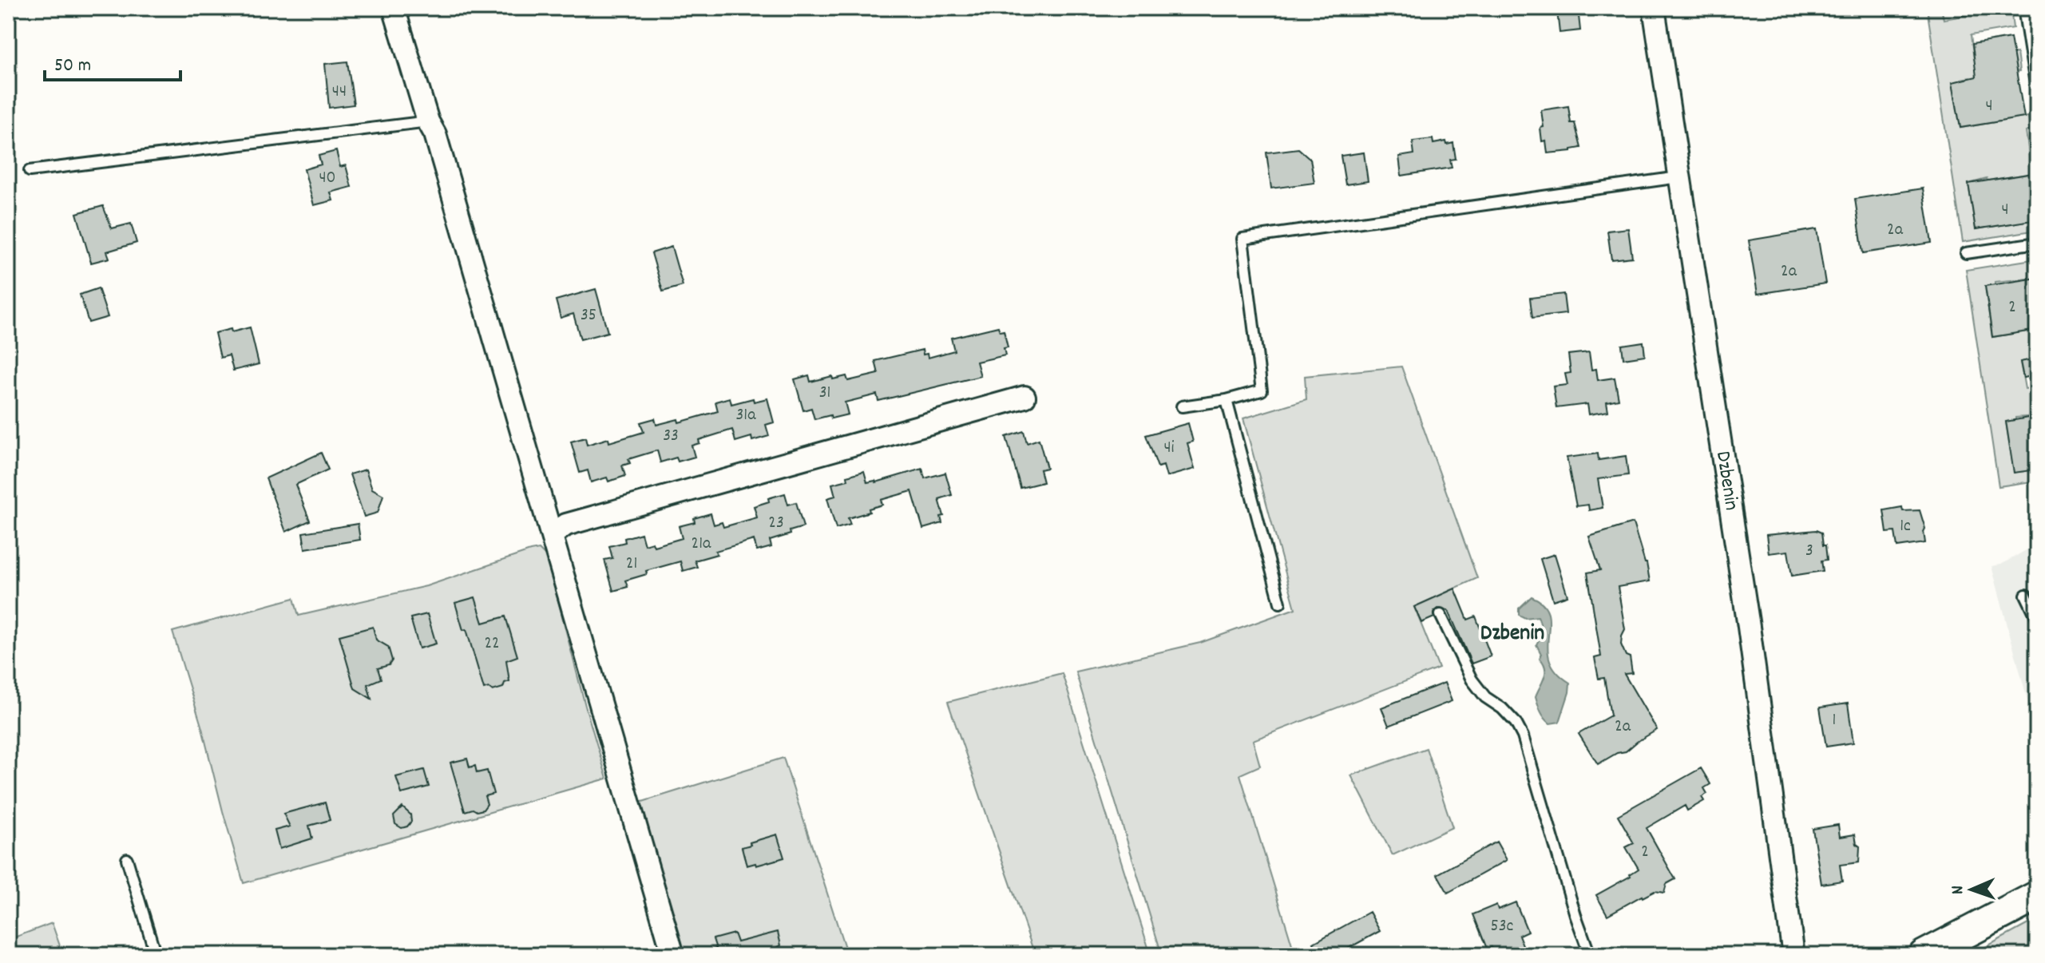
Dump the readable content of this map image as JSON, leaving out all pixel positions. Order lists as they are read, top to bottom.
{
  "streets": {
    "street": ["Dzbenin"]
  },
  "districts": ["Dzbenin"],
  "house_numbers": [
    "44",
    "4",
    "40",
    "4",
    "2a",
    "2a",
    "2",
    "35",
    "31",
    "31a",
    "33",
    "4i",
    "23",
    "1c",
    "21a",
    "3",
    "21",
    "22",
    "1",
    "2a",
    "2",
    "53c"
  ],
  "scale_bar": "50 m",
  "north": "left"
}
